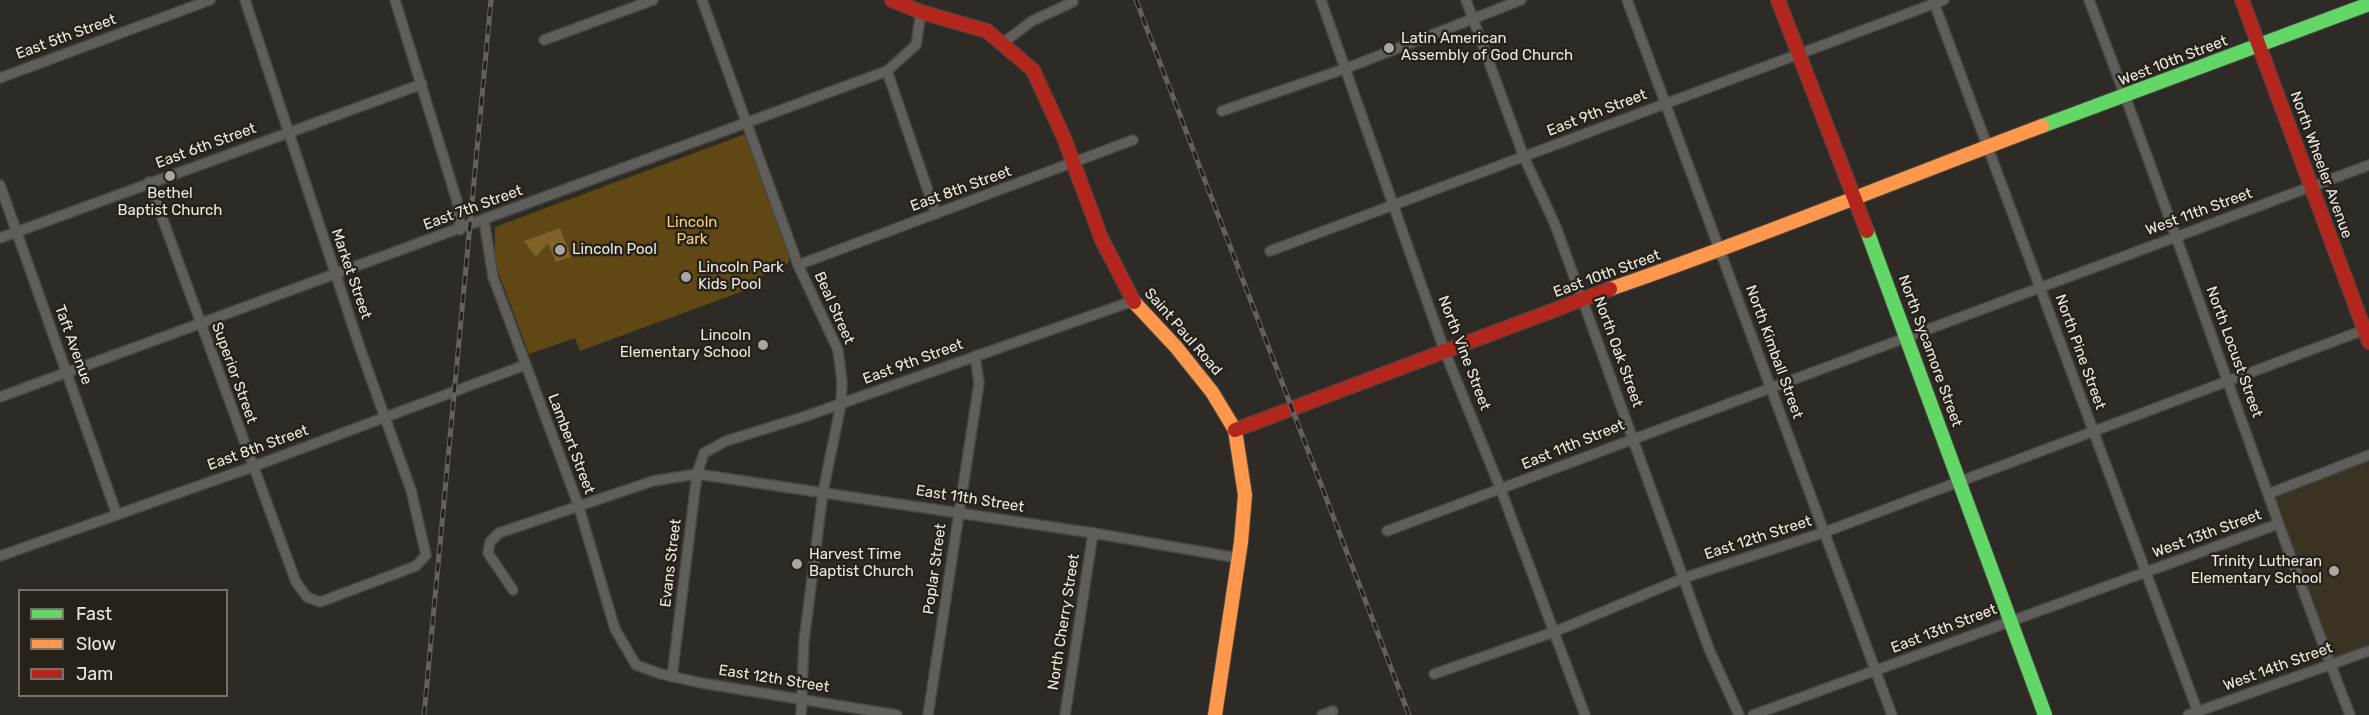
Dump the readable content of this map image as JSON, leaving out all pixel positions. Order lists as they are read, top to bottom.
{
  "streets": {
    "main road": [
      "West 10th Street",
      "North Wheeler Avenue",
      "East 10th Street",
      "Saint Paul Road",
      "North Sycamore Street"
    ],
    "street": [
      "East 5th Street",
      "East 9th Street",
      "East 6th Street",
      "East 8th Street",
      "East 7th Street",
      "West 11th Street",
      "Market Street",
      "Beal Street",
      "Taft Avenue",
      "North Oak Street",
      "North Kimball Street",
      "North Pine Street",
      "North Locust Street",
      "North Vine Street",
      "Superior Street",
      "Lambert Street",
      "East 11th Street",
      "West 13th Street",
      "East 12th Street",
      "Evans Street",
      "Poplar Street",
      "North Cherry Street",
      "East 13th Street",
      "West 14th Street"
    ]
  },
  "crossings": [
    ["West 10th Street", "North Wheeler Avenue"],
    ["West 10th Street", "East 10th Street"],
    ["West 10th Street", "North Pine Street"],
    ["West 10th Street", "North Locust Street"],
    ["East 9th Street", "Beal Street"],
    ["East 9th Street", "Saint Paul Road"],
    ["East 9th Street", "North Sycamore Street"],
    ["East 9th Street", "North Oak Street"],
    ["East 9th Street", "North Kimball Street"],
    ["East 9th Street", "North Pine Street"],
    ["East 9th Street", "North Vine Street"],
    ["East 9th Street", "Evans Street"],
    ["East 9th Street", "Poplar Street"],
    ["East 6th Street", "Market Street"],
    ["East 6th Street", "Taft Avenue"],
    ["East 6th Street", "Superior Street"],
    ["North Wheeler Avenue", "West 11th Street"],
    ["North Wheeler Avenue", "East 12th Street"],
    ["East 8th Street", "Market Street"],
    ["East 8th Street", "Beal Street"],
    ["East 8th Street", "Saint Paul Road"],
    ["East 8th Street", "Taft Avenue"],
    ["East 8th Street", "Superior Street"],
    ["East 8th Street", "Lambert Street"],
    ["East 7th Street", "Market Street"],
    ["East 7th Street", "Beal Street"],
    ["East 7th Street", "Saint Paul Road"],
    ["East 7th Street", "Taft Avenue"],
    ["East 7th Street", "Superior Street"],
    ["East 7th Street", "Lambert Street"],
    ["West 11th Street", "North Pine Street"],
    ["West 11th Street", "North Locust Street"],
    ["West 11th Street", "East 11th Street"],
    ["Market Street", "Superior Street"],
    ["East 10th Street", "Saint Paul Road"],
    ["East 10th Street", "North Sycamore Street"],
    ["East 10th Street", "North Oak Street"],
    ["East 10th Street", "North Kimball Street"],
    ["East 10th Street", "North Pine Street"],
    ["East 10th Street", "North Vine Street"],
    ["Beal Street", "East 11th Street"],
    ["Beal Street", "East 12th Street"],
    ["Saint Paul Road", "East 11th Street"],
    ["North Sycamore Street", "East 11th Street"],
    ["North Sycamore Street", "East 12th Street"],
    ["North Sycamore Street", "East 13th Street"],
    ["North Oak Street", "East 11th Street"],
    ["North Oak Street", "East 12th Street"],
    ["North Kimball Street", "East 11th Street"],
    ["North Kimball Street", "East 12th Street"],
    ["North Kimball Street", "East 13th Street"],
    ["North Pine Street", "East 11th Street"],
    ["North Pine Street", "West 13th Street"],
    ["North Pine Street", "East 12th Street"],
    ["North Pine Street", "East 13th Street"],
    ["North Pine Street", "West 14th Street"],
    ["North Locust Street", "West 13th Street"],
    ["North Locust Street", "East 12th Street"],
    ["North Locust Street", "West 14th Street"],
    ["North Vine Street", "East 11th Street"],
    ["North Vine Street", "East 12th Street"],
    ["Lambert Street", "East 12th Street"],
    ["East 11th Street", "Evans Street"],
    ["East 11th Street", "Poplar Street"],
    ["East 11th Street", "North Cherry Street"],
    ["West 13th Street", "East 13th Street"],
    ["East 12th Street", "Evans Street"]
  ],
  "parks": ["Lincoln Park"],
  "places": [
    "Latin American Assembly of God Church",
    "Bethel Baptist Church",
    "Lincoln Pool",
    "Lincoln Park Kids Pool",
    "Lincoln Elementary School",
    "Harvest Time Baptist Church",
    "Trinity Lutheran Elementary School"
  ],
  "legend": ["Fast", "Slow", "Jam"]
}
